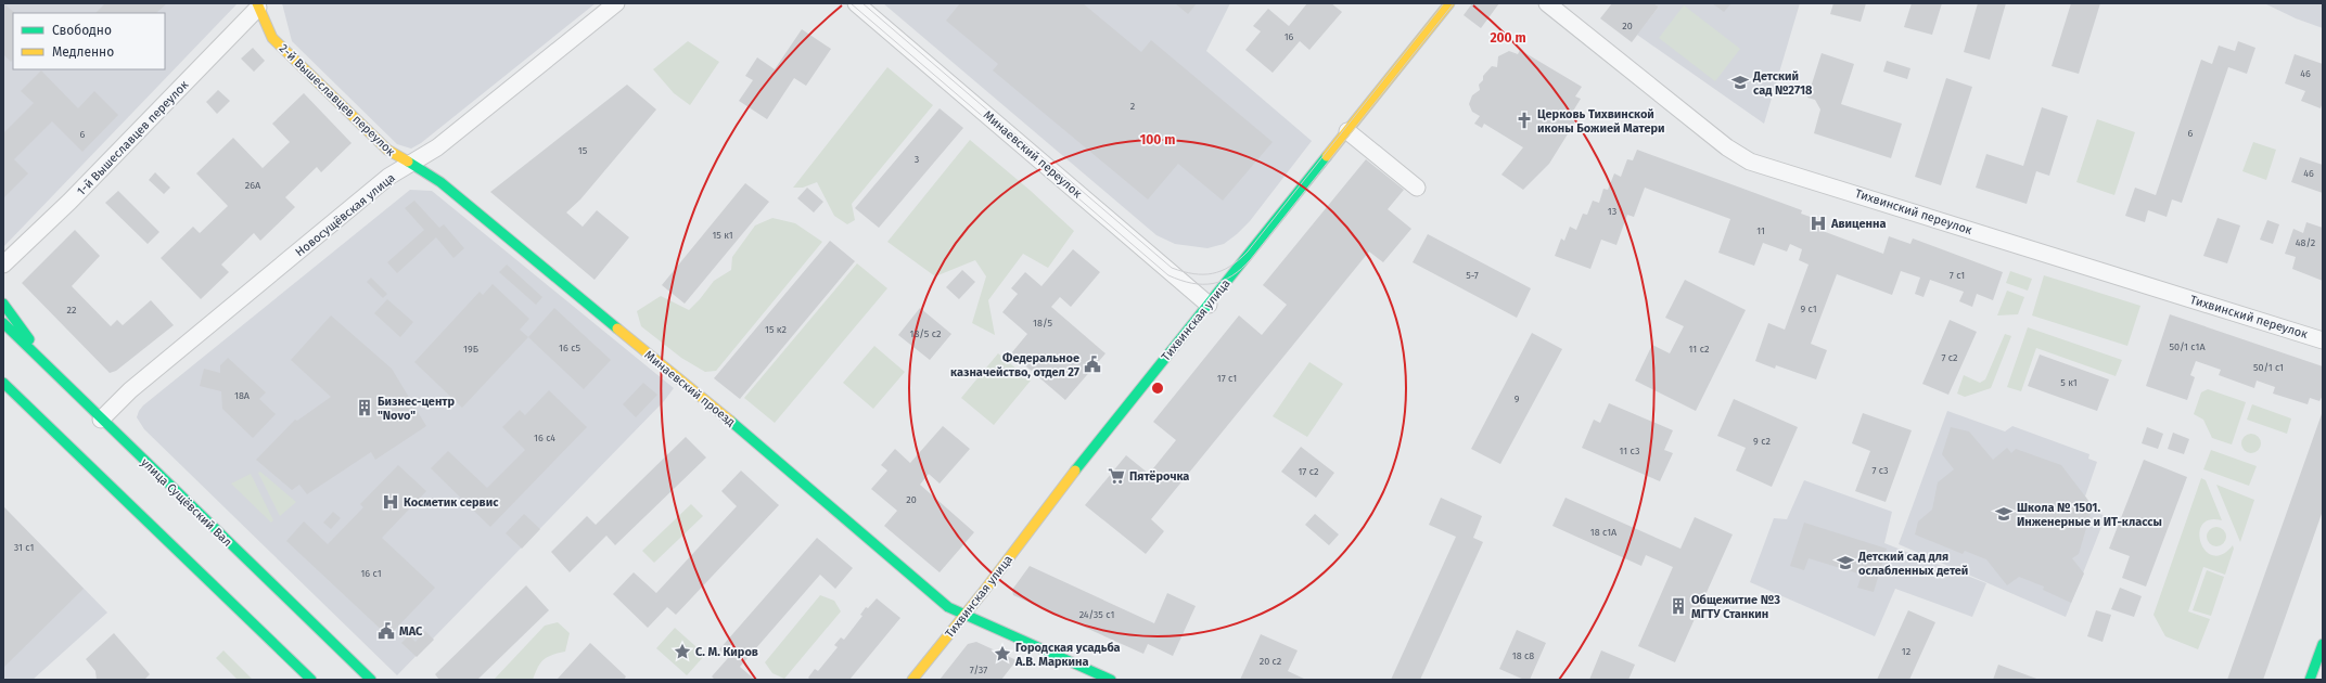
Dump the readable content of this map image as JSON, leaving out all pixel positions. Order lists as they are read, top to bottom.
{
  "streets": {
    "street": [
      "2-й Вышеславцев переулок",
      "1-й Вышеславцев переулок",
      "Минаевский переулок",
      "Тихвинский переулок",
      "Новосущёвская улица",
      "Тихвинская улица",
      "Минаевский проезд",
      "улица Сущёвский Вал"
    ]
  },
  "crossings": [
    ["2-й Вышеславцев переулок", "1-й Вышеславцев переулок"],
    ["2-й Вышеславцев переулок", "Новосущёвская улица"],
    ["2-й Вышеславцев переулок", "Минаевский проезд"],
    ["Минаевский переулок", "Тихвинская улица"],
    ["Новосущёвская улица", "Минаевский проезд"],
    ["Новосущёвская улица", "улица Сущёвский Вал"],
    ["Тихвинская улица", "Минаевский проезд"]
  ],
  "places": {
    "school or university": ["Детский сад №2718", "Школа № 1501. Инженерные и ИТ-классы", "Детский сад для ослабленных детей"],
    "church": ["Церковь Тихвинской иконы Божией Матери"],
    "hospital": ["Авиценна", "Косметик сервис"],
    "public building": ["Федеральное казначейство, отдел 27", "MAC"],
    "building": ["Бизнес-центр \"Novo\"", "Общежитие №3 МГТУ Станкин"],
    "supermarket": ["Пятёрочка"],
    "place": ["С. М. Киров", "Городская усадьба А.В. Маркина"]
  },
  "house_numbers": [
    "20",
    "16",
    "46",
    "2",
    "6",
    "6",
    "15",
    "3",
    "46",
    "26А",
    "13",
    "11",
    "15 к1",
    "48/2",
    "5-7",
    "7 с1",
    "9 с1",
    "22",
    "18/5",
    "15 к2",
    "18/5 с2",
    "50/1 с1А",
    "16 с5",
    "19Б",
    "11 с2",
    "7 с2",
    "50/1 с1",
    "17 с1",
    "5 к1",
    "18А",
    "9",
    "16 с4",
    "9 с2",
    "11 с3",
    "7 с3",
    "17 с2",
    "20",
    "18 с1А",
    "31 с1",
    "16 с1",
    "24/35 с1",
    "12",
    "18 с8",
    "20 с2",
    "7/37"
  ],
  "legend": ["Свободно", "Медленно"],
  "rings": ["200 m", "100 m"]
}
